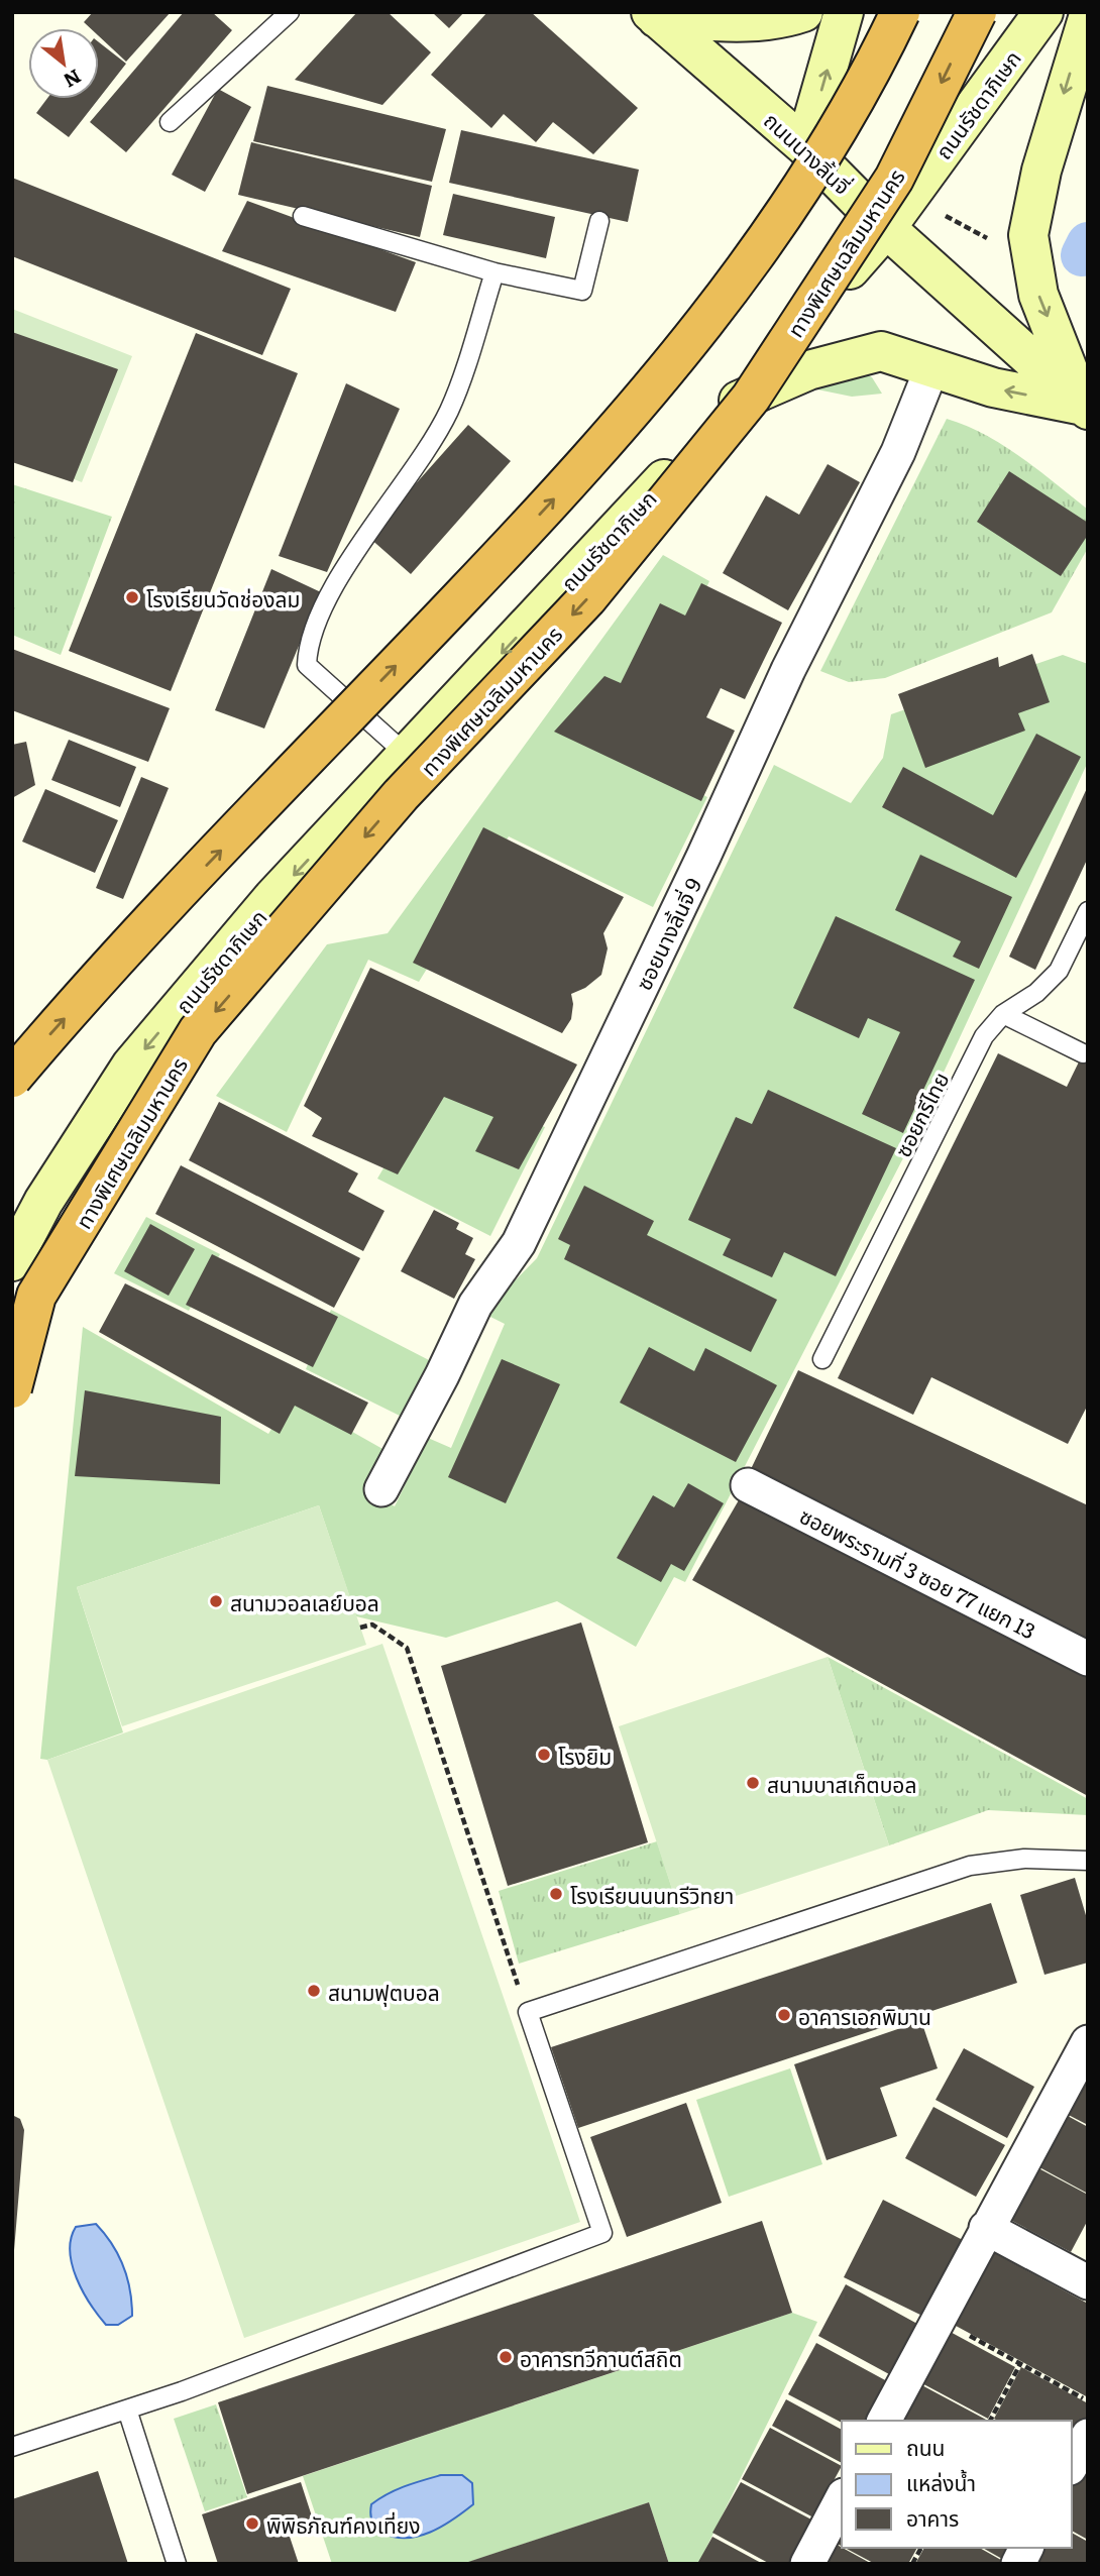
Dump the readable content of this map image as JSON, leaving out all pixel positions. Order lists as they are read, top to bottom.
{
  "streets": {
    "highway": ["ทางพิเศษเฉลิมมหานคร"],
    "main road": ["ถนนรัชดาภิเษก", "ถนนนางลิ้นจี่"],
    "street": ["ซอยนางลิ้นจี่ 9", "ซอยพระรามที่ 3 ซอย 77 แยก 13"],
    "lane": ["ซอยกรีไทย"]
  },
  "crossings": [
    ["ถนนรัชดาภิเษก", "ถนนนางลิ้นจี่"]
  ],
  "one_way": ["ถนนรัชดาภิเษก"],
  "places": [
    "โรงเรียนวัดช่องลม",
    "สนามวอลเลย์บอล",
    "โรงยิม",
    "สนามบาสเก็ตบอล",
    "โรงเรียนนนทรีวิทยา",
    "สนามฟุตบอล",
    "อาคารเอกพิมาน",
    "อาคารทวีกานต์สถิต",
    "พิพิธภัณฑ์คงเที่ยง"
  ],
  "legend": ["ถนน", "แหล่งน้ำ", "อาคาร"],
  "north": "bottom right"
}
